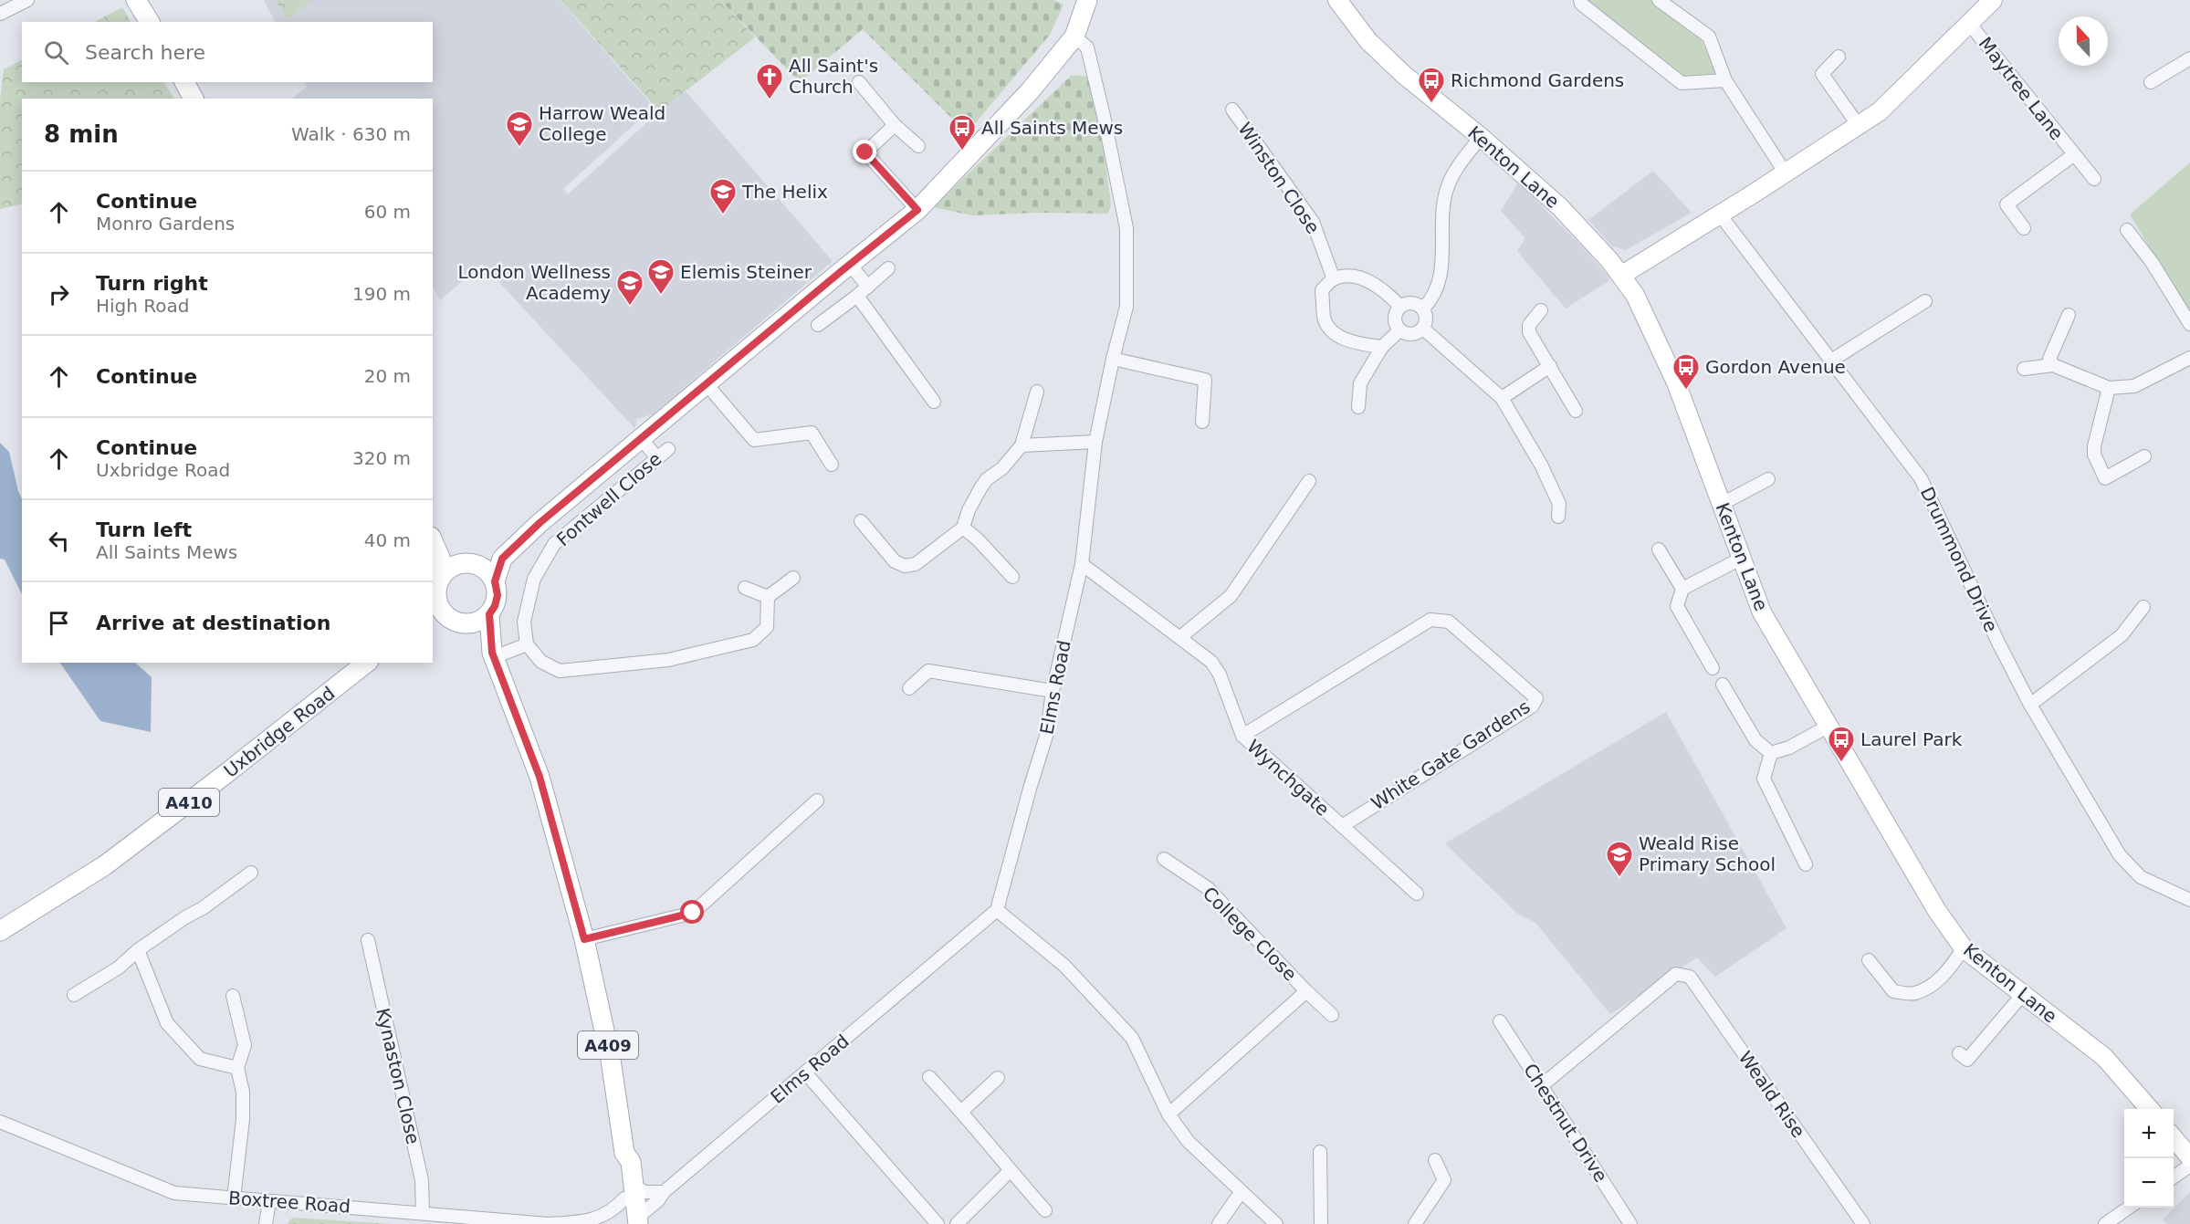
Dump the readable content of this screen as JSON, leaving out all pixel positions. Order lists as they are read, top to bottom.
{
  "streets": {
    "main road": ["Uxbridge Road", "A410", "A409"],
    "street": [
      "Maytree Lane",
      "Kenton Lane",
      "Winston Close",
      "Fontwell Close",
      "Drummond Drive",
      "Elms Road",
      "White Gate Gardens",
      "Wynchgate",
      "College Close",
      "Kynaston Close",
      "Weald Rise",
      "Chestnut Drive",
      "Boxtree Road"
    ]
  },
  "crossings": [
    ["Elms Road", "Wynchgate"],
    ["Elms Road", "A409"],
    ["White Gate Gardens", "Wynchgate"],
    ["A409", "Boxtree Road"],
    ["Kynaston Close", "Boxtree Road"],
    ["Weald Rise", "Chestnut Drive"]
  ],
  "places": {
    "church": ["All Saint's Church"],
    "bus stop": [
      "Richmond Gardens",
      "All Saints Mews",
      "Gordon Avenue",
      "Laurel Park"
    ],
    "school or university": [
      "Harrow Weald College",
      "The Helix",
      "Elemis Steiner",
      "London Wellness Academy",
      "Weald Rise Primary School"
    ]
  },
  "north": "top",
  "page": {
    "search": "Search here",
    "heading": ["8 min", "Walk · 630 m"],
    "list": [
      ["Continue", "Monro Gardens", "60 m"],
      ["Turn right", "High Road", "190 m"],
      ["Continue", "20 m"],
      ["Continue", "Uxbridge Road", "320 m"],
      ["Turn left", "All Saints Mews", "40 m"],
      "Arrive at destination"
    ],
    "map_buttons": ["+", "−"]
  }
}
